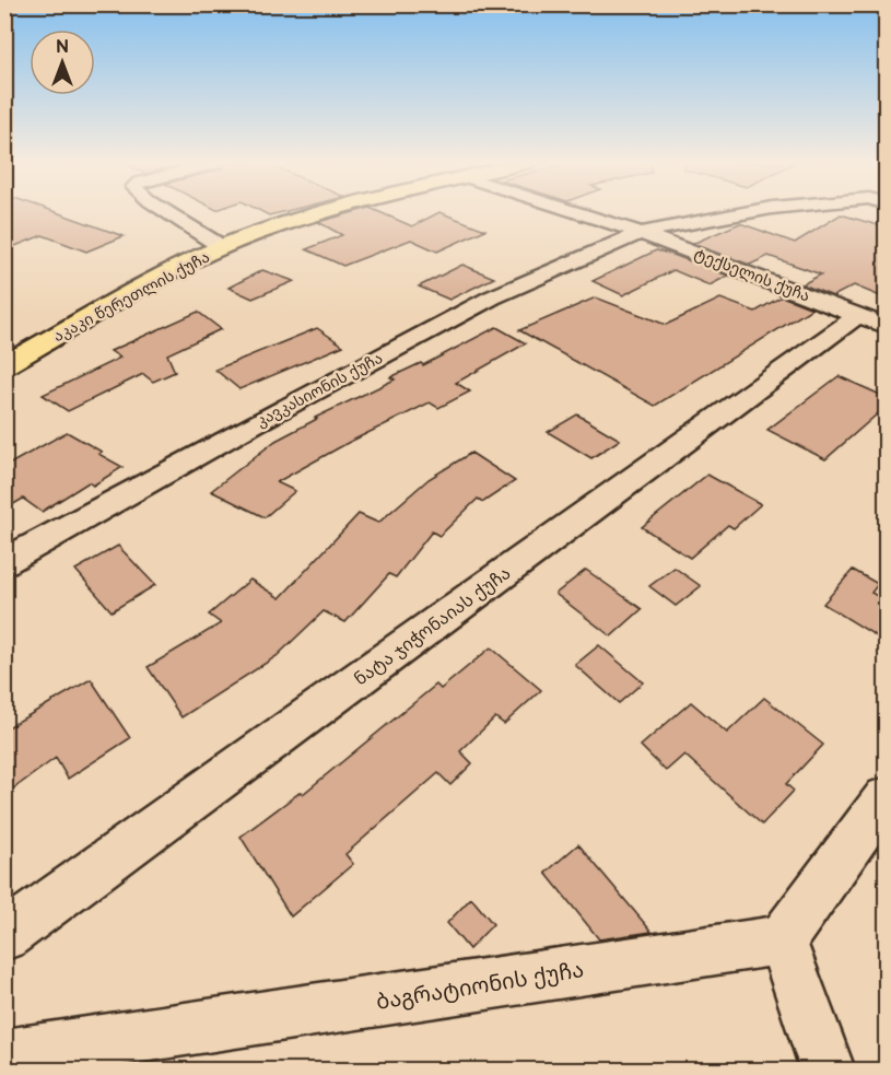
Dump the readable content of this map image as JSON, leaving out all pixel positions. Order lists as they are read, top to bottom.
{
  "streets": {
    "main road": ["აკაკი წერეთლის ქუჩა"],
    "street": [
      "ტექსელის ქუჩა",
      "კავკასიონის ქუჩა",
      "ნატა ჯიჭონაიას ქუჩა",
      "ბაგრატიონის ქუჩა"
    ]
  },
  "crossings": [
    ["ტექსელის ქუჩა", "კავკასიონის ქუჩა"],
    ["ტექსელის ქუჩა", "ნატა ჯიჭონაიას ქუჩა"]
  ],
  "north": "top"
}
